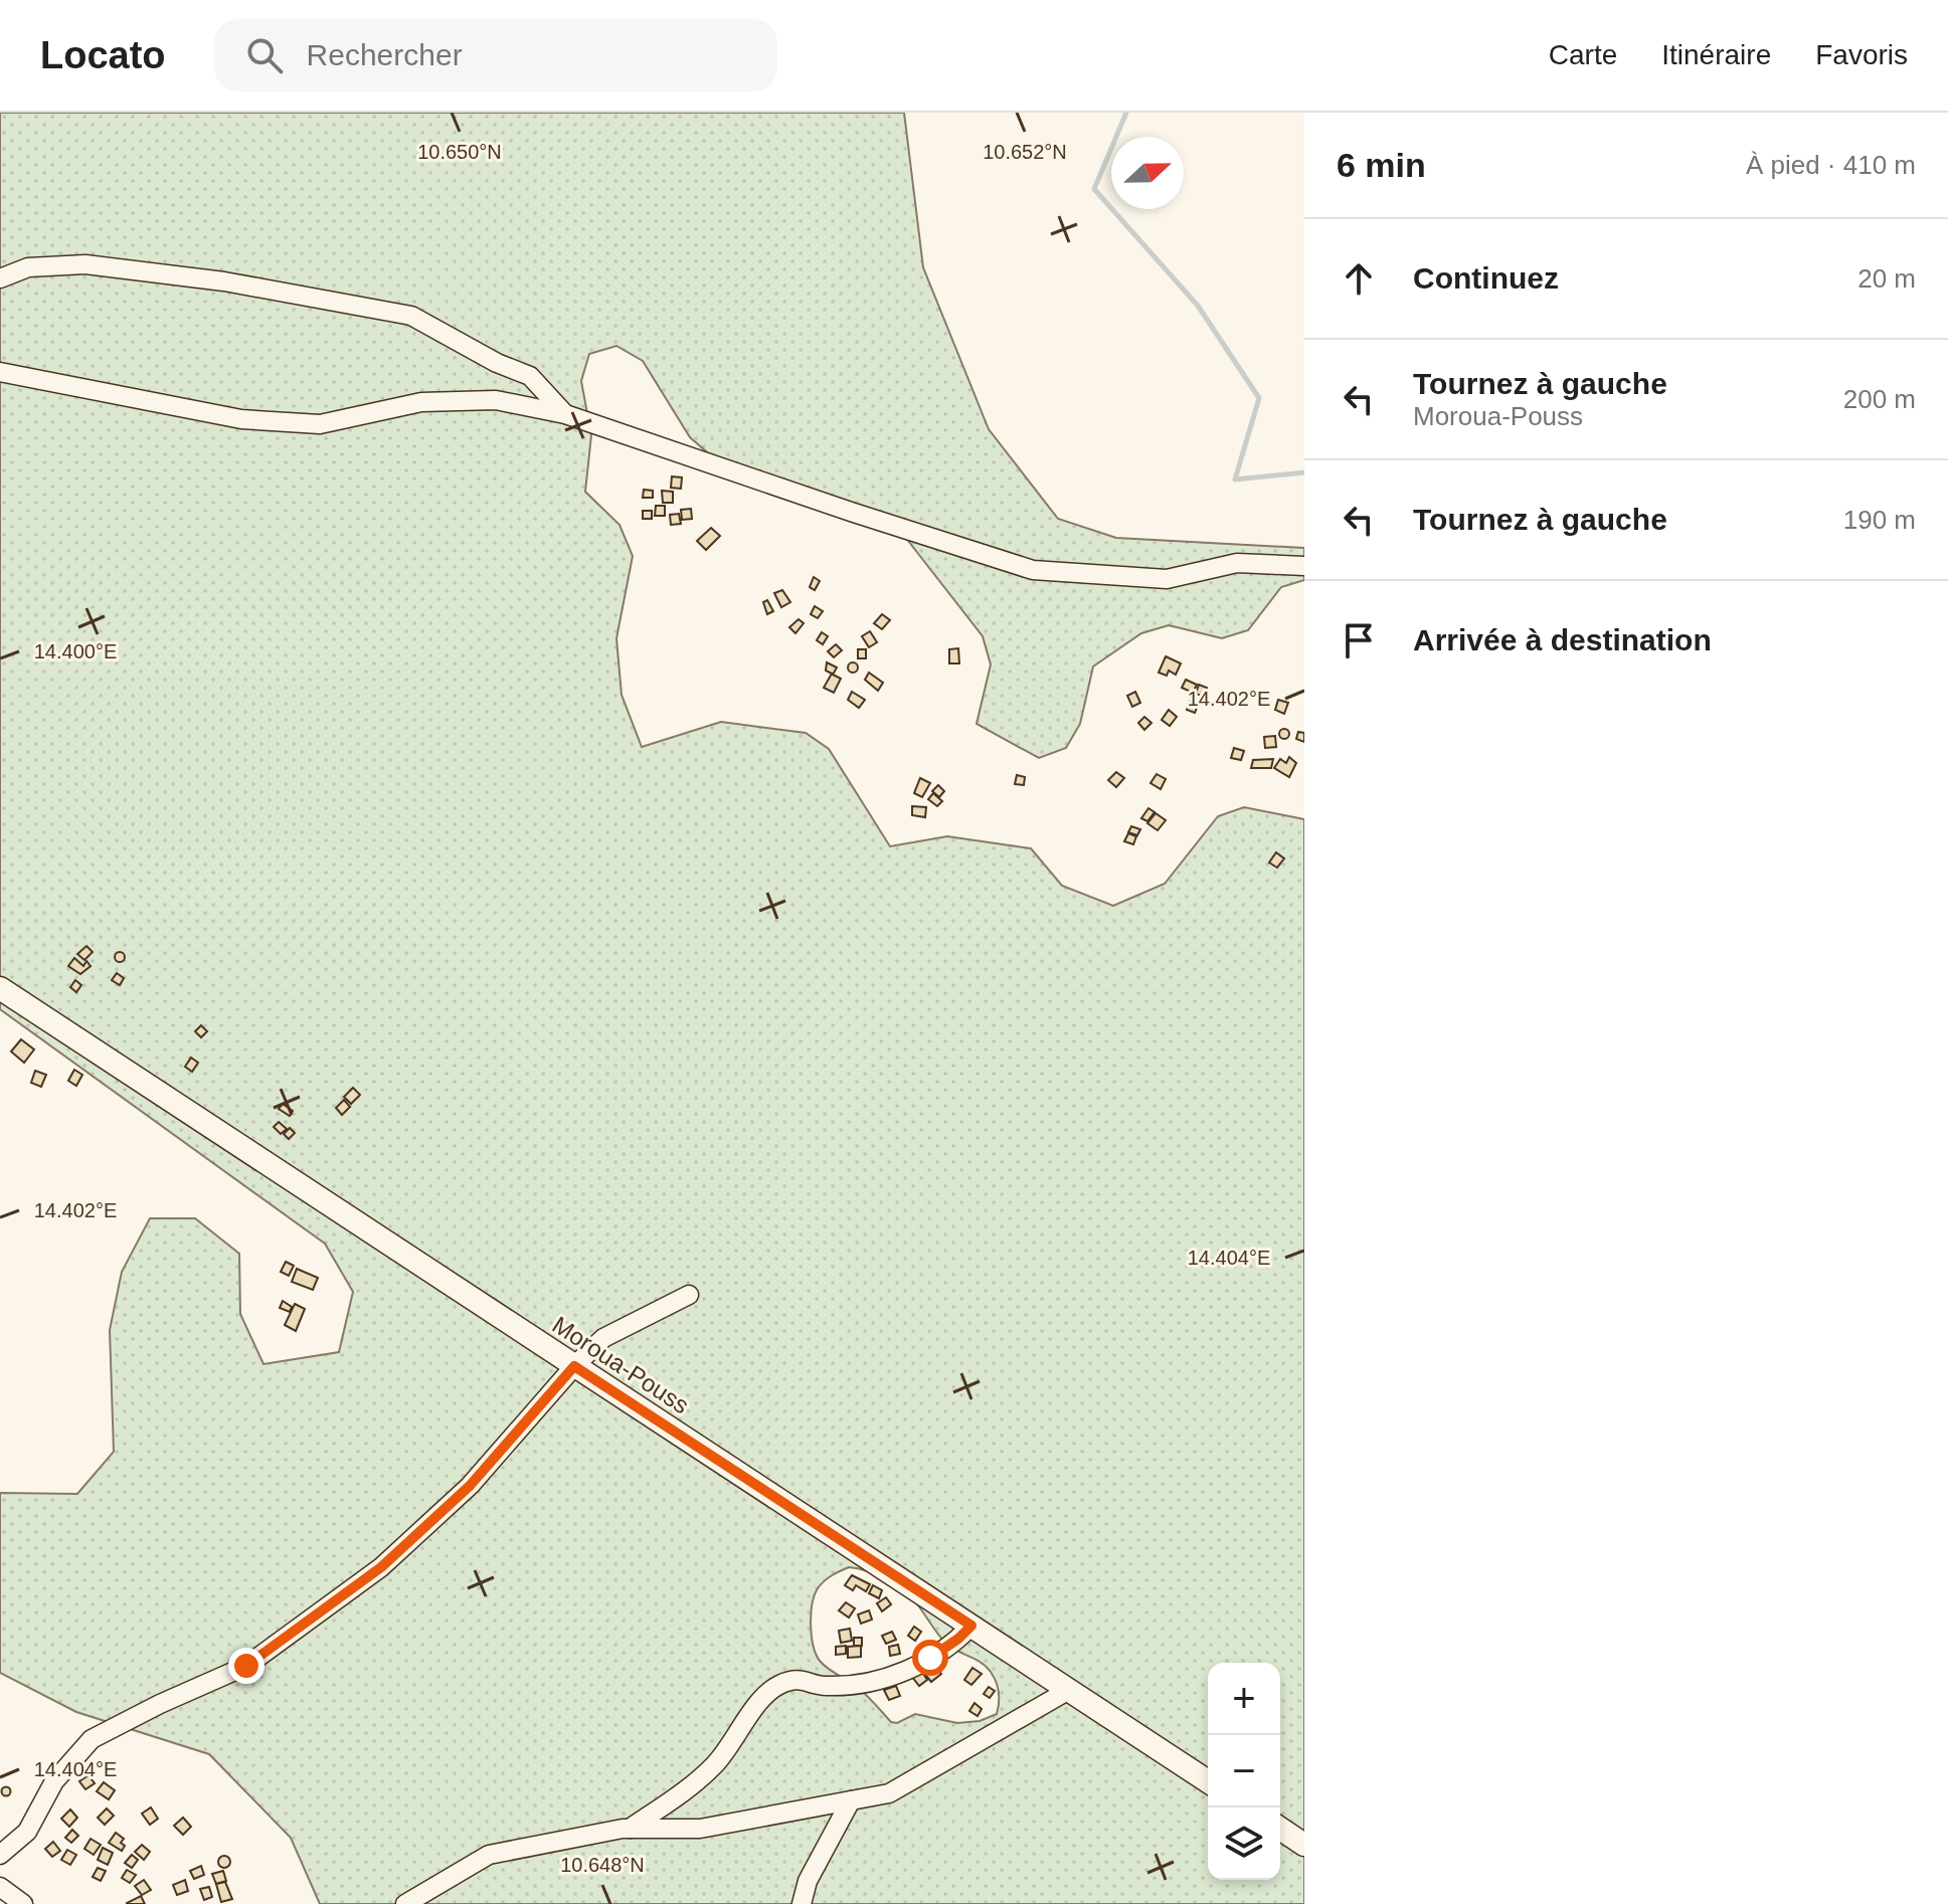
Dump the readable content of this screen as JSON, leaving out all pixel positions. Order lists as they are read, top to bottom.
{
  "streets": {
    "main road": ["Moroua-Pouss"]
  },
  "north": "right",
  "page": {
    "header": "Locato",
    "search": "Rechercher",
    "nav": ["Carte", "Itinéraire", "Favoris"],
    "heading": ["6 min", "À pied · 410 m"],
    "list": [
      ["Continuez", "20 m"],
      ["Tournez à gauche", "Moroua-Pouss", "200 m"],
      ["Tournez à gauche", "190 m"],
      "Arrivée à destination"
    ],
    "map_buttons": ["+", "−"]
  },
  "coordinates": [
    "10.652°N",
    "10.650°N",
    "14.400°E",
    "14.402°E",
    "14.404°E",
    "10.648°N"
  ]
}
